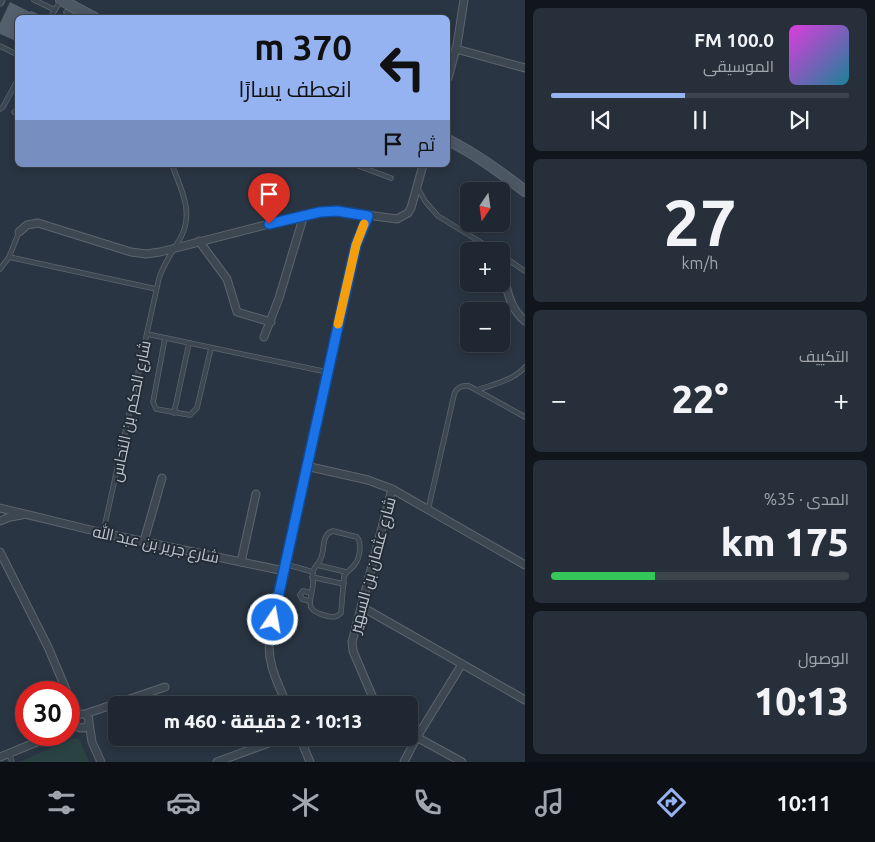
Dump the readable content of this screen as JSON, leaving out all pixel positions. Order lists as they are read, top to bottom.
{
  "streets": {
    "street": ["شارع جرير بن عبد الله", "شارع عثمان بن السهير"],
    "lane": ["شارع الحكم بن النحاس"]
  },
  "crossings": [
    ["شارع الحكم بن النحاس", "شارع جرير بن عبد الله"]
  ],
  "north": "bottom",
  "page": {
    "turn": ["370 m", "انعطف يسارًا"],
    "song": ["100.0 FM", "الموسيقى"],
    "then": "ثم",
    "tile": [
      ["27", "km/h"],
      "التكييف",
      ["المدى · 35%", "175 km"],
      ["الوصول", "10:13"]
    ],
    "map_buttons": ["+", "−"],
    "heat": ["−", "22°", "+"],
    "limit": "30",
    "trip": "10:13 · 2 دقيقة · 460 m",
    "tabs": "10:11"
  }
}
